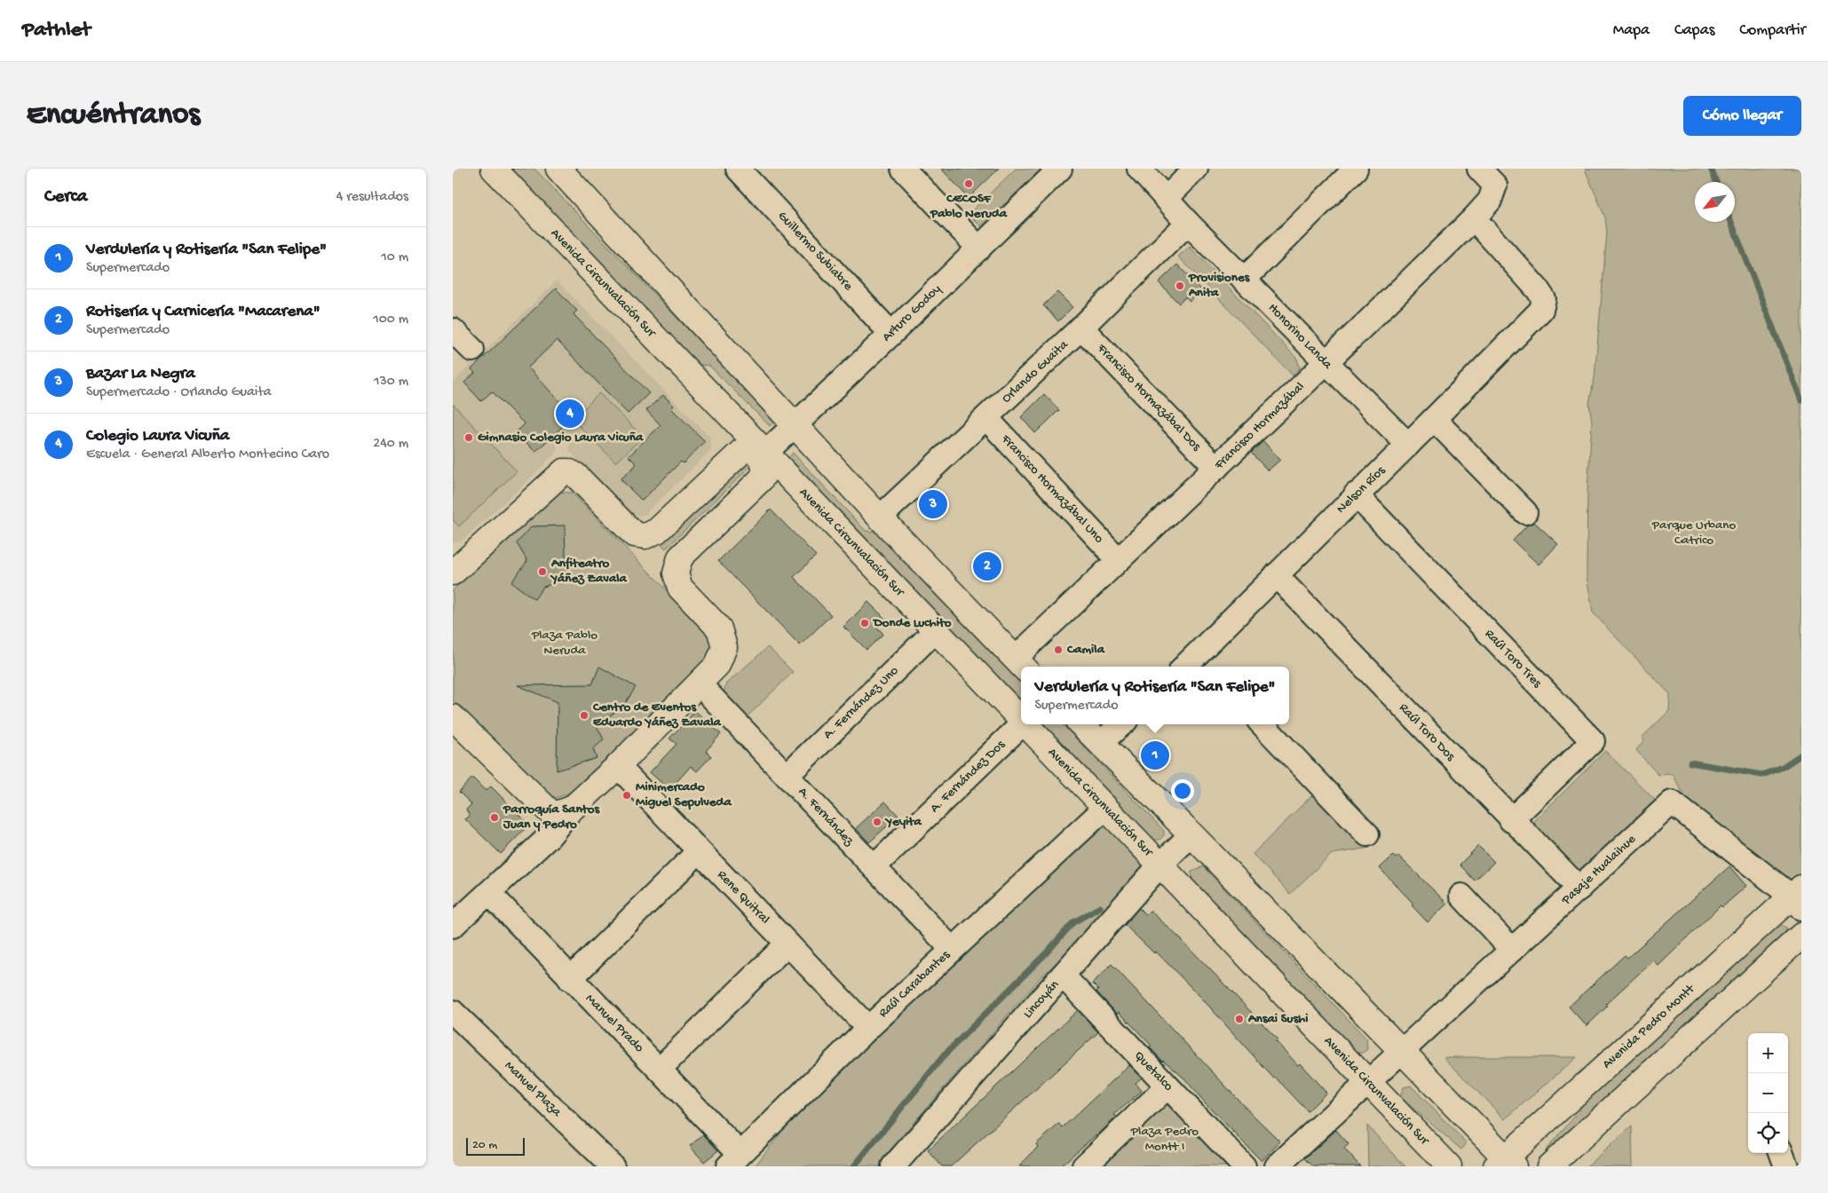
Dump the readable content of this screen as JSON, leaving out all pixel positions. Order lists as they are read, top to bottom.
{
  "streets": {
    "main road": ["Avenida Circunvalación Sur", "Avenida Pedro Montt"],
    "street": [
      "Guillermo Subiabre",
      "Arturo Godoy",
      "Honorino Landa",
      "Orlando Guaita",
      "Francisco Hormazábal Dos",
      "Francisco Hormazábal",
      "Francisco Hormazábal Uno",
      "Nelson Ríos",
      "Raúl Toro Tres",
      "A. Fernández Uno",
      "Raúl Toro Dos",
      "A. Fernández Dos",
      "A. Fernández",
      "Pasaje Hualaihue",
      "Rene Quitral",
      "Raúl Carabantes",
      "Lincoyán",
      "Manuel Prado",
      "Quetalco",
      "Manuel Plaza"
    ]
  },
  "crossings": [
    ["Guillermo Subiabre", "Arturo Godoy"],
    ["Avenida Circunvalación Sur", "Arturo Godoy"],
    ["Avenida Circunvalación Sur", "A. Fernández Uno"],
    ["Avenida Circunvalación Sur", "Pasaje Hualaihue"],
    ["Avenida Circunvalación Sur", "Raúl Carabantes"],
    ["Avenida Circunvalación Sur", "Lincoyán"],
    ["Honorino Landa", "Orlando Guaita"],
    ["Honorino Landa", "Francisco Hormazábal"],
    ["Honorino Landa", "Nelson Ríos"],
    ["Orlando Guaita", "Francisco Hormazábal Dos"],
    ["Orlando Guaita", "Francisco Hormazábal Uno"],
    ["Francisco Hormazábal Dos", "Francisco Hormazábal"],
    ["Francisco Hormazábal", "Francisco Hormazábal Uno"],
    ["Francisco Hormazábal", "Nelson Ríos"],
    ["Nelson Ríos", "Raúl Toro Tres"],
    ["Nelson Ríos", "Raúl Toro Dos"],
    ["Raúl Toro Tres", "Raúl Toro Dos"],
    ["A. Fernández Uno", "A. Fernández"],
    ["Raúl Toro Dos", "Pasaje Hualaihue"],
    ["A. Fernández Dos", "A. Fernández"],
    ["A. Fernández", "Raúl Carabantes"],
    ["Pasaje Hualaihue", "Avenida Pedro Montt"],
    ["Rene Quitral", "Raúl Carabantes"],
    ["Raúl Carabantes", "Manuel Prado"],
    ["Lincoyán", "Quetalco"]
  ],
  "parks": ["Parque Urbano Catrico", "Plaza Pablo Neruda", "Plaza Pedro Montt I"],
  "places": [
    "CECOSF Pablo Neruda",
    "Provisiones Anita",
    "Gimnasio Colegio Laura Vicuña",
    "Anfiteatro Yáñez Zavala",
    "Donde Luchito",
    "Camila",
    "Centro de Eventos Eduardo Yáñez Zavala",
    "Minimercado Miguel Sepulveda",
    "Parroquía Santos Juan y Pedro",
    "Yeyita",
    "Ansai Sushi"
  ],
  "scale_bar": "20 m",
  "north": "bottom left",
  "page": {
    "header": "Pathlet",
    "nav": ["Mapa", "Capas", "Compartir"],
    "buttons": "Cómo llegar",
    "title": "Encuéntranos",
    "heading": ["Cerca", "4 resultados"],
    "list": [
      {
        "mark": "1",
        "name": "Verdulería y Rotisería \"San Felipe\"",
        "note": "Supermercado",
        "value": "10 m"
      },
      {
        "mark": "2",
        "name": "Rotisería y Carnicería \"Macarena\"",
        "note": "Supermercado",
        "value": "100 m"
      },
      {
        "mark": "3",
        "name": "Bazar La Negra",
        "note": "Supermercado · Orlando Guaita",
        "value": "130 m"
      },
      {
        "mark": "4",
        "name": "Colegio Laura Vicuña",
        "note": "Escuela · General Alberto Montecino Caro",
        "value": "240 m"
      }
    ],
    "pins": [
      "4",
      "3",
      "2",
      "1"
    ],
    "popup": ["Verdulería y Rotisería \"San Felipe\"", "Supermercado"],
    "map_buttons": ["+", "−"],
    "scale": "20 m"
  }
}
